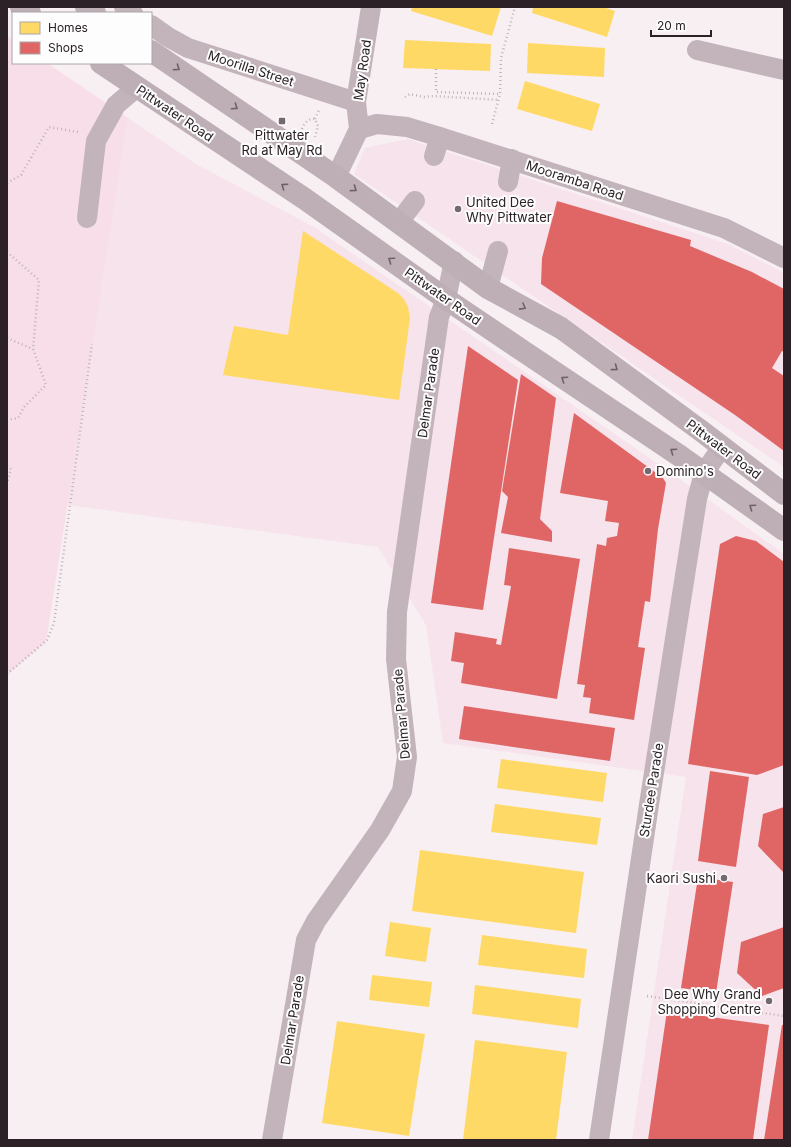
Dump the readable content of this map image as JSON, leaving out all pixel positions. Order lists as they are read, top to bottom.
{
  "streets": {
    "highway": ["Pittwater Road"],
    "street": [
      "Moorilla Street",
      "May Road",
      "Mooramba Road",
      "Delmar Parade",
      "Sturdee Parade"
    ]
  },
  "crossings": [
    ["Moorilla Street", "May Road"],
    ["May Road", "Mooramba Road"],
    ["Pittwater Road", "Delmar Parade"],
    ["Pittwater Road", "Sturdee Parade"]
  ],
  "places": {
    "transit": ["Pittwater Rd at May Rd"],
    "other": [
      "United Dee Why Pittwater",
      "Domino's",
      "Kaori Sushi",
      "Dee Why Grand Shopping Centre"
    ]
  },
  "legend": ["Homes", "Shops"],
  "scale_bar": "20 m"
}
